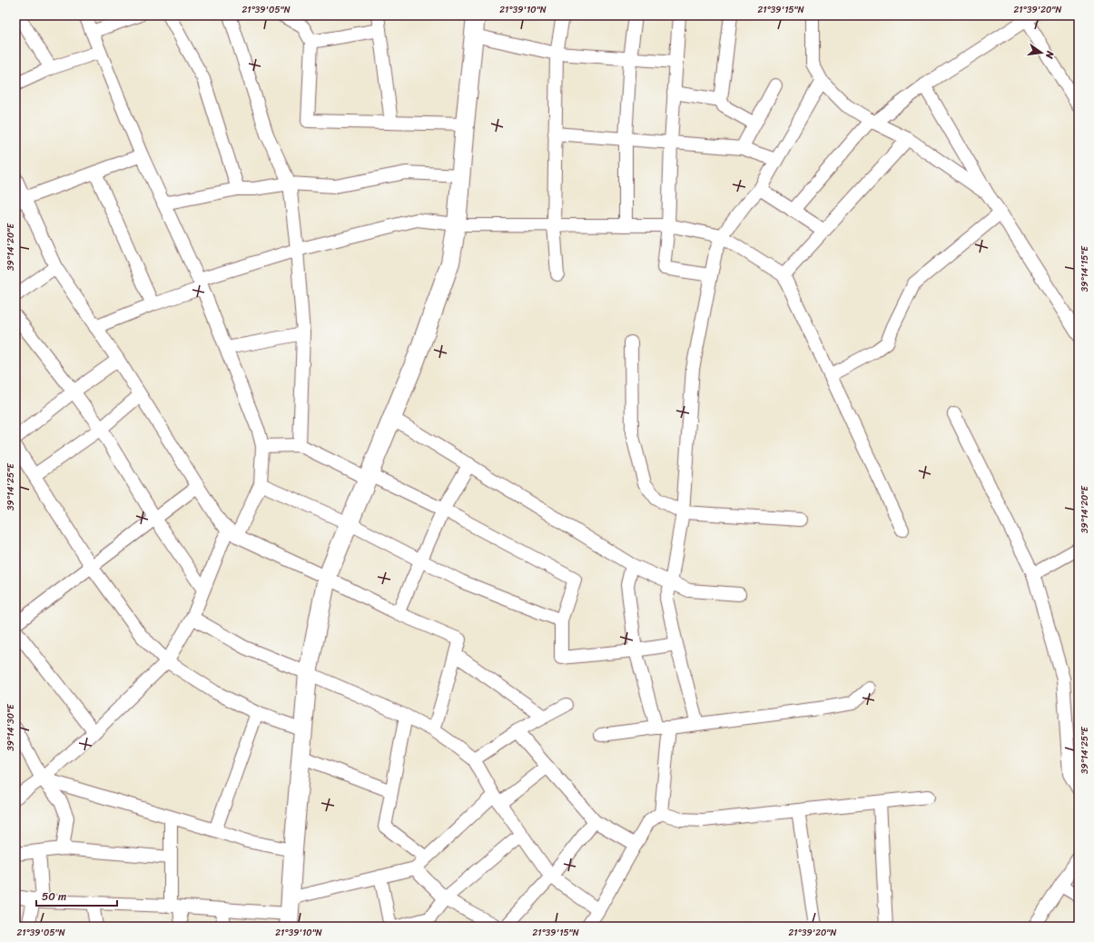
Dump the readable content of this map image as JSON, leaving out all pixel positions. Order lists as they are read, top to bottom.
{
  "scale_bar": "50 m",
  "north": "right",
  "coordinates": [
    "21°39'05\"N",
    "21°39'10\"N",
    "21°39'15\"N",
    "21°39'20\"N",
    "39°14'20\"E",
    "39°14'15\"E",
    "39°14'25\"E",
    "39°14'30\"E"
  ]
}
